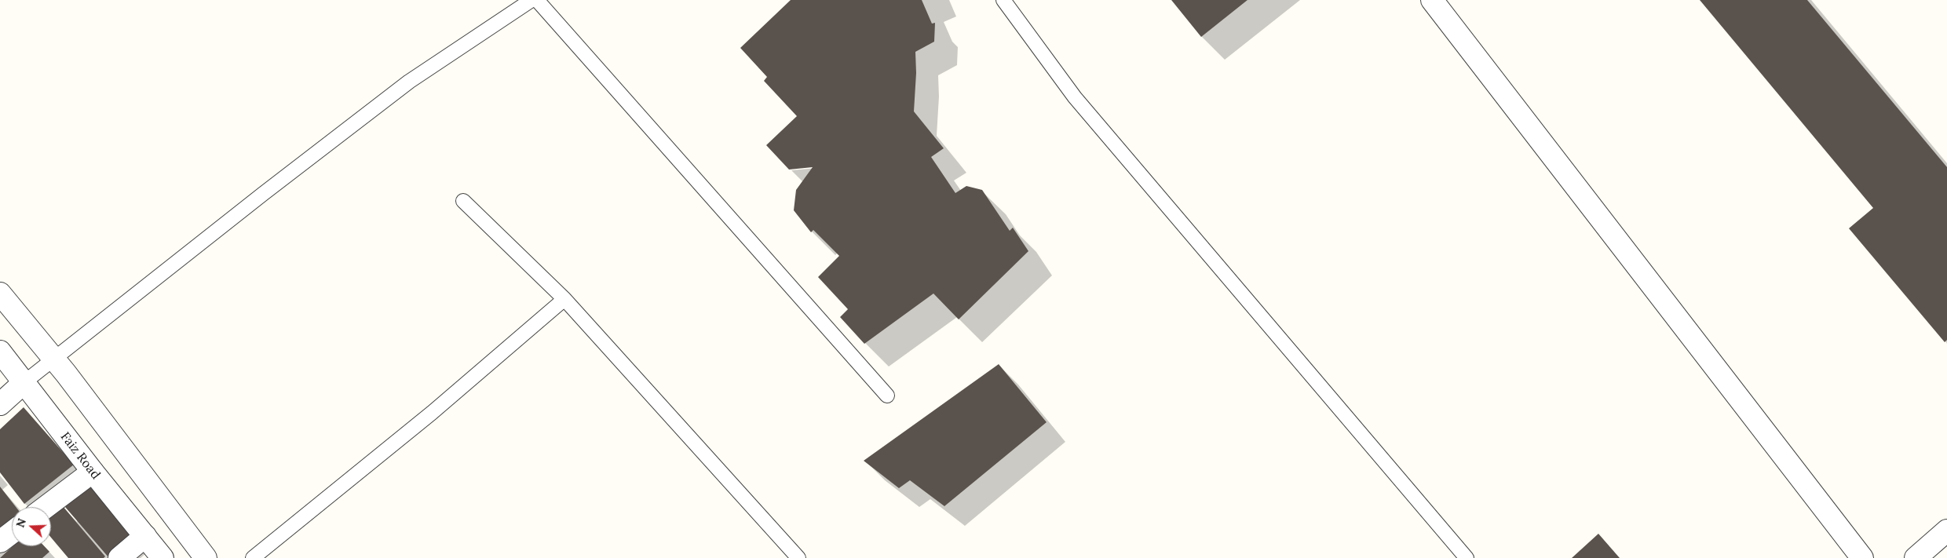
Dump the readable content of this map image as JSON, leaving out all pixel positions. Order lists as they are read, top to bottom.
{
  "streets": {
    "street": ["Faiz Road"]
  },
  "north": "left"
}
